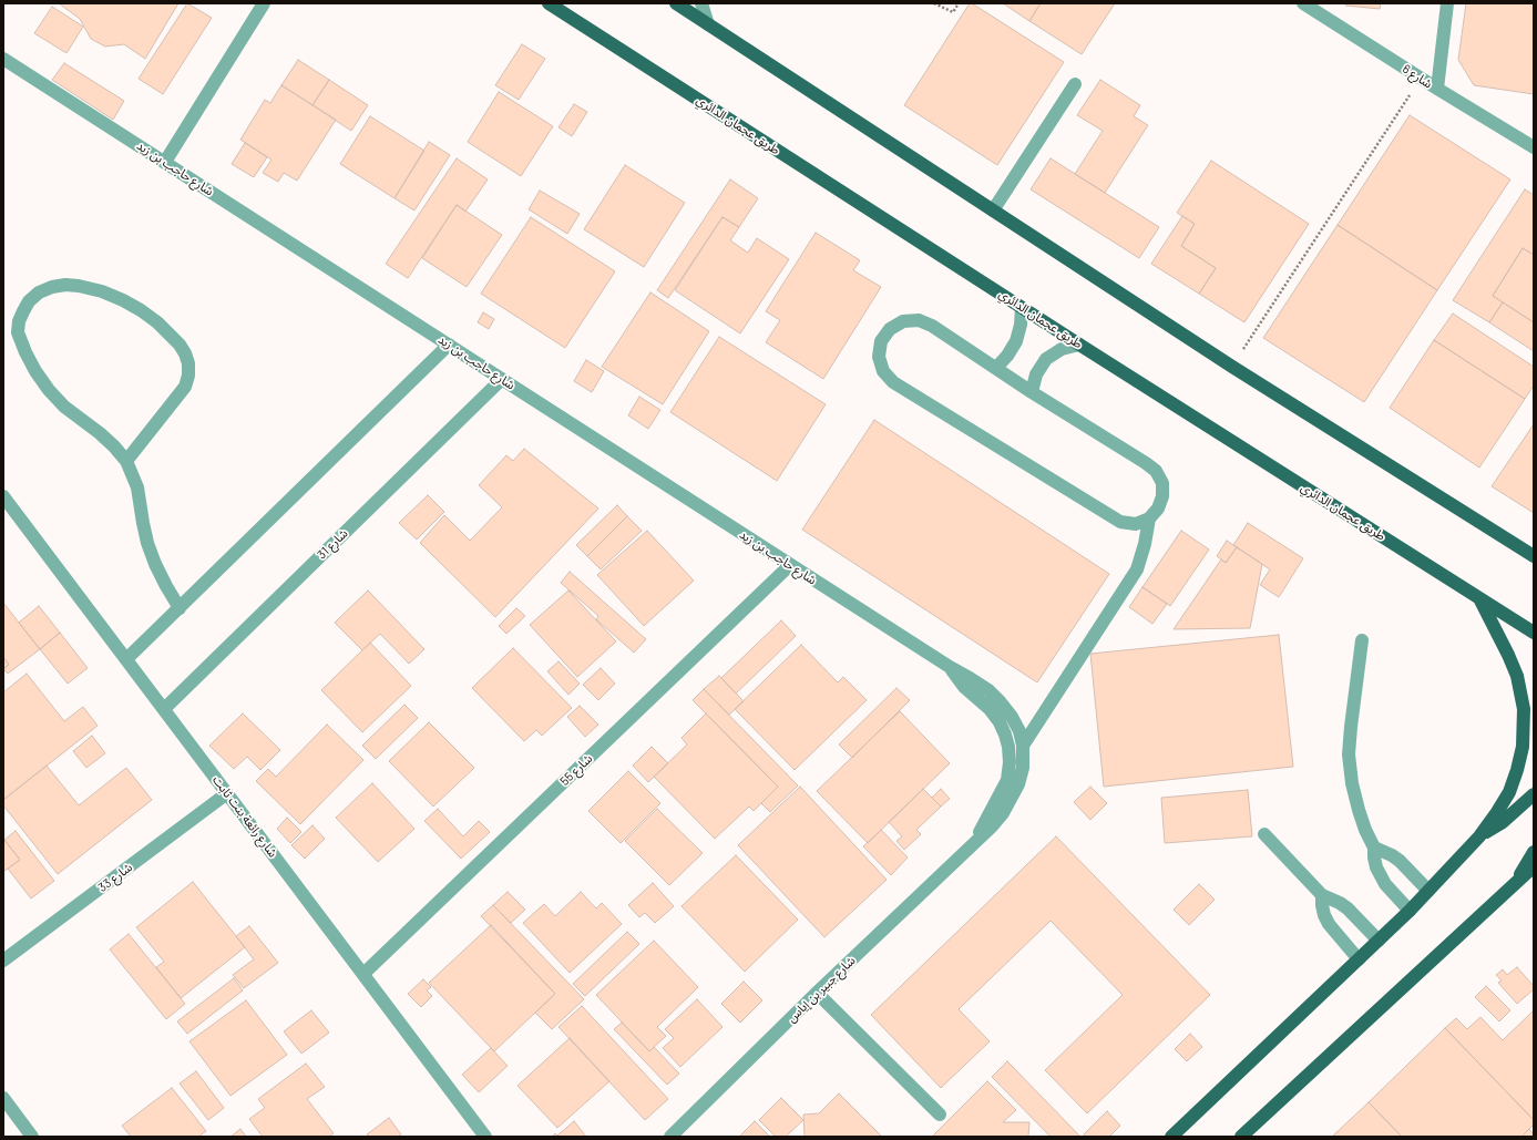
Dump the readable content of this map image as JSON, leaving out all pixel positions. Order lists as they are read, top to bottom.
{
  "streets": {
    "main road": ["طريق عجمان الدائري"],
    "street": [
      "شارع 6",
      "شارع حاجب بن زيد",
      "شارع 31",
      "شارع 55",
      "شارع رائعة بنت ثابت",
      "شارع 33",
      "شارع جبير بن إياس"
    ]
  },
  "crossings": [
    ["شارع حاجب بن زيد", "شارع 31"],
    ["شارع حاجب بن زيد", "شارع 55"],
    ["شارع حاجب بن زيد", "شارع جبير بن إياس"],
    ["شارع 31", "شارع رائعة بنت ثابت"],
    ["شارع 55", "شارع رائعة بنت ثابت"],
    ["شارع رائعة بنت ثابت", "شارع 33"]
  ]
}
